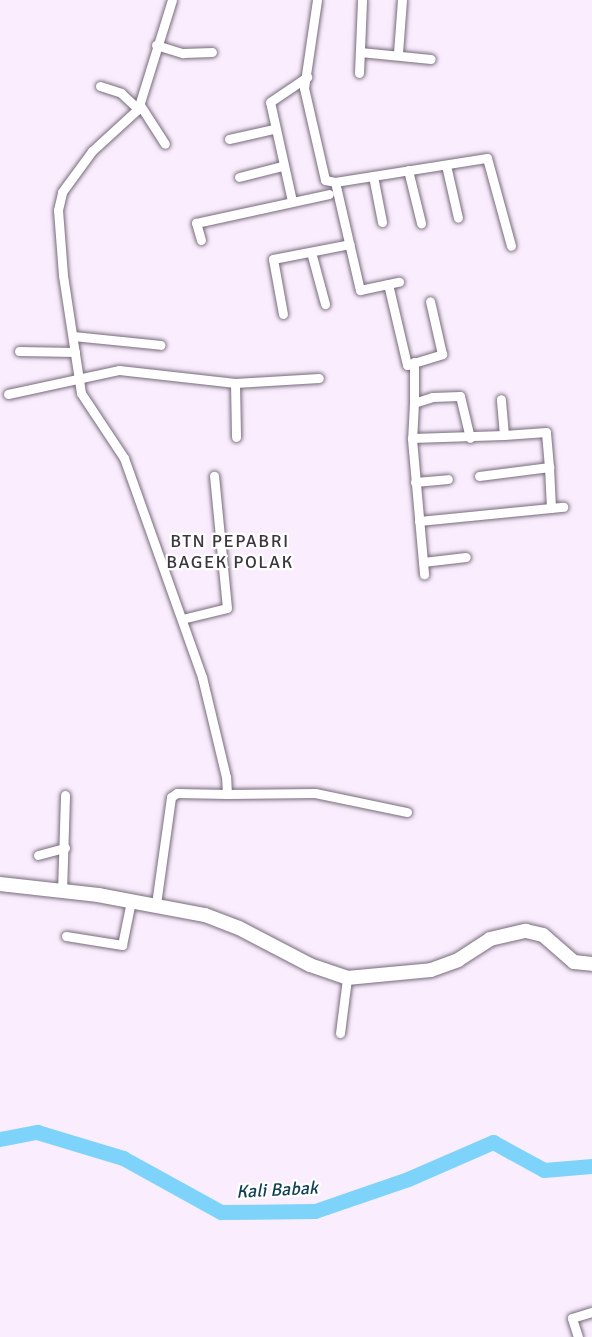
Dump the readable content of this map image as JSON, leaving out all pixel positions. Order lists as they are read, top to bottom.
{
  "districts": ["BTN PEPABRI BAGEK POLAK"],
  "water": ["Kali Babak"]
}
